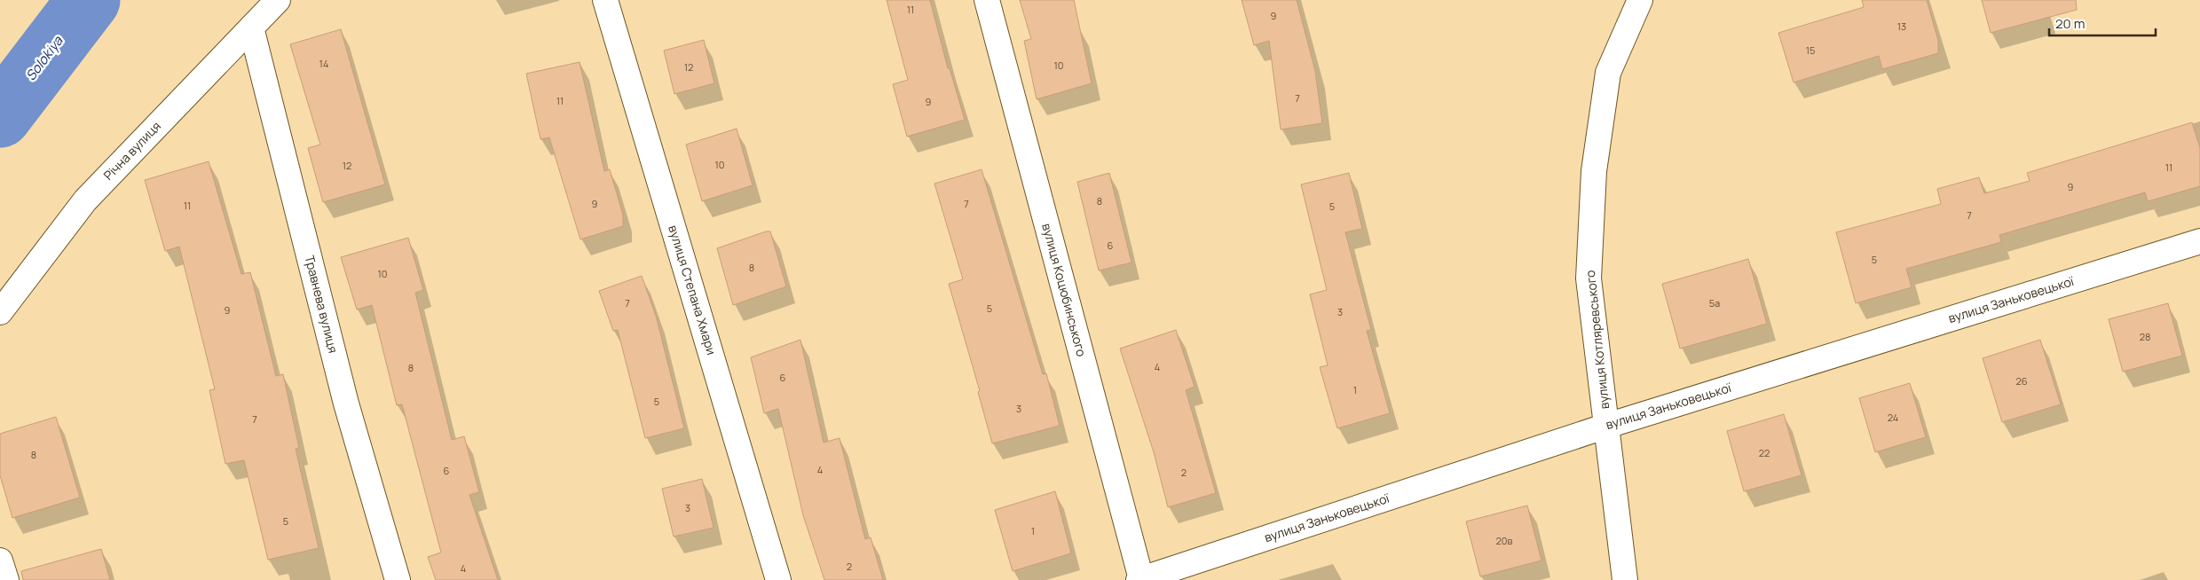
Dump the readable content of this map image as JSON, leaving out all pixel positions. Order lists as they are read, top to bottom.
{
  "streets": {
    "street": [
      "Річна вулиця",
      "вулиця Степана Хмари",
      "вулиця Коцюбинського",
      "вулиця Заньковецької",
      "Травнева вулиця",
      "вулиця Котляревського"
    ]
  },
  "crossings": [
    ["Річна вулиця", "Травнева вулиця"],
    ["вулиця Коцюбинського", "вулиця Заньковецької"],
    ["вулиця Заньковецької", "вулиця Котляревського"]
  ],
  "water": ["Solokiya"],
  "house_numbers": [
    "11",
    "9",
    "13",
    "15",
    "14",
    "10",
    "12",
    "7",
    "11",
    "9",
    "10",
    "12",
    "11",
    "9",
    "8",
    "9",
    "7",
    "11",
    "5",
    "7",
    "6",
    "5",
    "8",
    "10",
    "7",
    "5а",
    "5",
    "9",
    "3",
    "28",
    "4",
    "8",
    "6",
    "26",
    "1",
    "5",
    "3",
    "24",
    "7",
    "22",
    "8",
    "4",
    "6",
    "2",
    "3",
    "5",
    "1",
    "20в",
    "2",
    "4"
  ],
  "scale_bar": "20 m"
}
